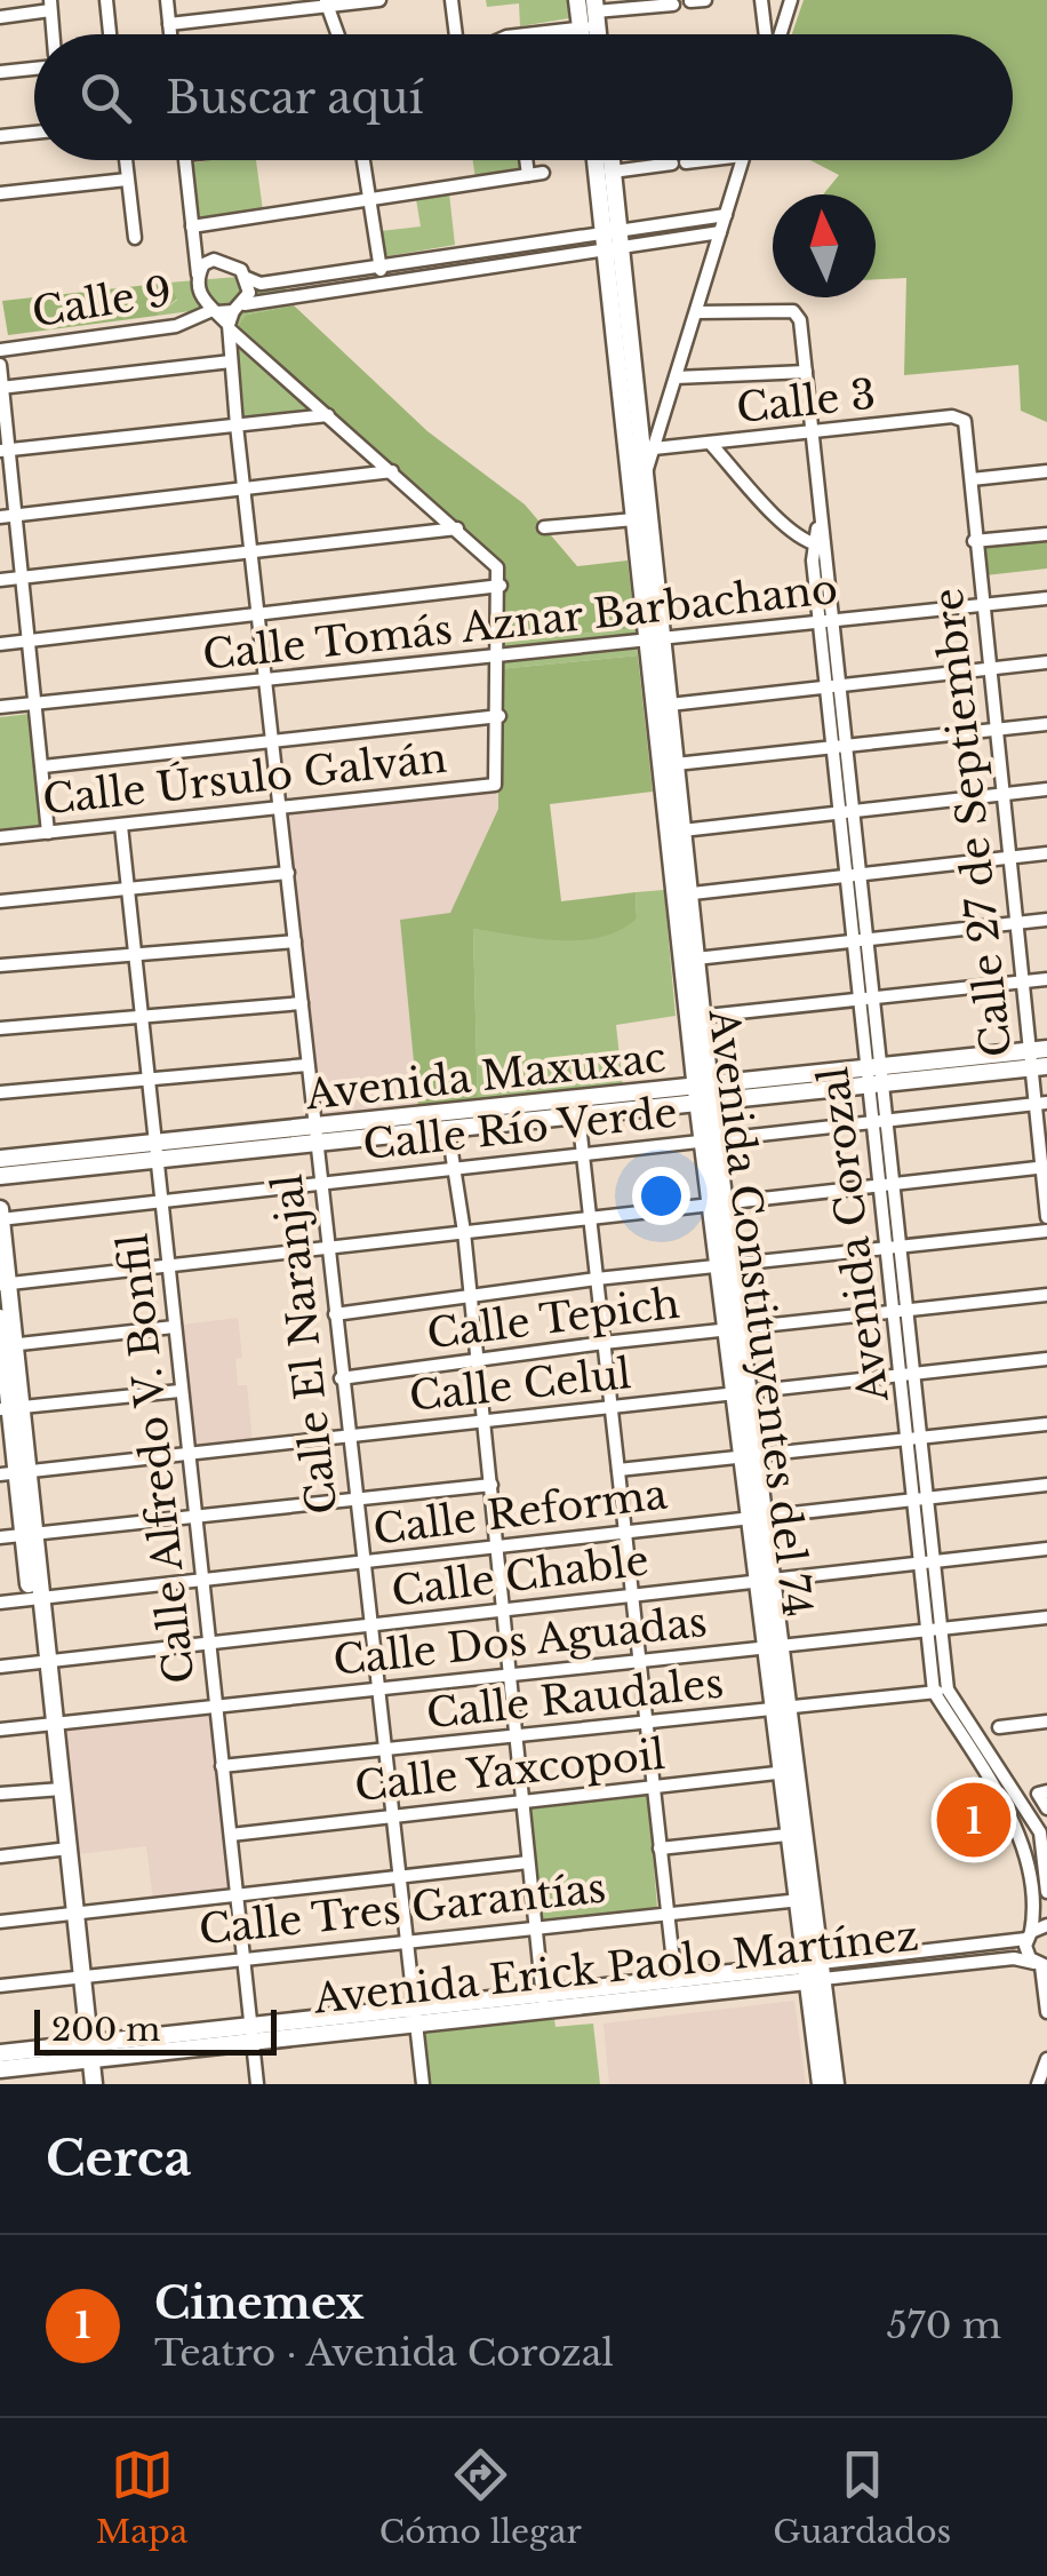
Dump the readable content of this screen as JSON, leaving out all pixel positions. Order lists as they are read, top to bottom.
{
  "streets": {
    "main road": ["Avenida Maxuxac", "Avenida Constituyentes del 74", "Avenida Erick Paolo Martínez"],
    "street": [
      "Calle 9",
      "Calle 3",
      "Calle Tomás Aznar Barbachano",
      "Calle Úrsulo Galván",
      "Calle 27 de Septiembre",
      "Calle Río Verde",
      "Avenida Corozal",
      "Calle Tepich",
      "Calle El Naranjal",
      "Calle Celul",
      "Calle Alfredo V. Bonfil",
      "Calle Reforma",
      "Calle Chable",
      "Calle Dos Aguadas",
      "Calle Raudales",
      "Calle Yaxcopoil",
      "Calle Tres Garantías"
    ]
  },
  "crossings": [
    ["Calle 9", "Calle El Naranjal"],
    ["Calle 3", "Calle 27 de Septiembre"],
    ["Calle 3", "Avenida Corozal"],
    ["Calle Tomás Aznar Barbachano", "Calle 27 de Septiembre"],
    ["Calle Tomás Aznar Barbachano", "Avenida Corozal"],
    ["Calle Tomás Aznar Barbachano", "Avenida Constituyentes del 74"],
    ["Calle Tomás Aznar Barbachano", "Calle El Naranjal"],
    ["Calle Úrsulo Galván", "Calle El Naranjal"],
    ["Calle Úrsulo Galván", "Calle Alfredo V. Bonfil"],
    ["Calle 27 de Septiembre", "Avenida Maxuxac"],
    ["Calle 27 de Septiembre", "Calle Río Verde"],
    ["Avenida Maxuxac", "Avenida Corozal"],
    ["Avenida Maxuxac", "Avenida Constituyentes del 74"],
    ["Avenida Maxuxac", "Calle El Naranjal"],
    ["Avenida Maxuxac", "Calle Alfredo V. Bonfil"],
    ["Calle Río Verde", "Avenida Corozal"],
    ["Calle Río Verde", "Avenida Constituyentes del 74"],
    ["Calle Río Verde", "Calle El Naranjal"],
    ["Calle Río Verde", "Calle Alfredo V. Bonfil"],
    ["Avenida Corozal", "Calle Tepich"],
    ["Avenida Corozal", "Calle Celul"],
    ["Avenida Corozal", "Calle Reforma"],
    ["Avenida Corozal", "Calle Chable"],
    ["Avenida Corozal", "Calle Dos Aguadas"],
    ["Avenida Corozal", "Calle Raudales"],
    ["Avenida Corozal", "Avenida Erick Paolo Martínez"],
    ["Avenida Constituyentes del 74", "Calle Tepich"],
    ["Avenida Constituyentes del 74", "Calle Celul"],
    ["Avenida Constituyentes del 74", "Calle Reforma"],
    ["Avenida Constituyentes del 74", "Calle Chable"],
    ["Avenida Constituyentes del 74", "Calle Dos Aguadas"],
    ["Avenida Constituyentes del 74", "Calle Raudales"],
    ["Avenida Constituyentes del 74", "Calle Yaxcopoil"],
    ["Avenida Constituyentes del 74", "Calle Tres Garantías"],
    ["Avenida Constituyentes del 74", "Avenida Erick Paolo Martínez"],
    ["Calle Tepich", "Calle El Naranjal"],
    ["Calle El Naranjal", "Calle Celul"],
    ["Calle El Naranjal", "Calle Reforma"],
    ["Calle El Naranjal", "Calle Chable"],
    ["Calle El Naranjal", "Calle Dos Aguadas"],
    ["Calle El Naranjal", "Calle Raudales"],
    ["Calle El Naranjal", "Calle Yaxcopoil"],
    ["Calle El Naranjal", "Calle Tres Garantías"],
    ["Calle El Naranjal", "Avenida Erick Paolo Martínez"],
    ["Calle Celul", "Calle Alfredo V. Bonfil"],
    ["Calle Alfredo V. Bonfil", "Calle Reforma"],
    ["Calle Alfredo V. Bonfil", "Calle Chable"],
    ["Calle Alfredo V. Bonfil", "Calle Dos Aguadas"],
    ["Calle Alfredo V. Bonfil", "Calle Raudales"],
    ["Calle Alfredo V. Bonfil", "Calle Yaxcopoil"],
    ["Calle Alfredo V. Bonfil", "Calle Tres Garantías"],
    ["Calle Alfredo V. Bonfil", "Avenida Erick Paolo Martínez"]
  ],
  "scale_bar": "200 m",
  "north": "top",
  "page": {
    "search": "Buscar aquí",
    "pins": "1",
    "scale": "200 m",
    "heading": "Cerca",
    "list": [
      {
        "mark": "1",
        "name": "Cinemex",
        "note": "Teatro · Avenida Corozal",
        "value": "570 m"
      }
    ],
    "nav": ["Mapa", "Cómo llegar", "Guardados"]
  }
}
